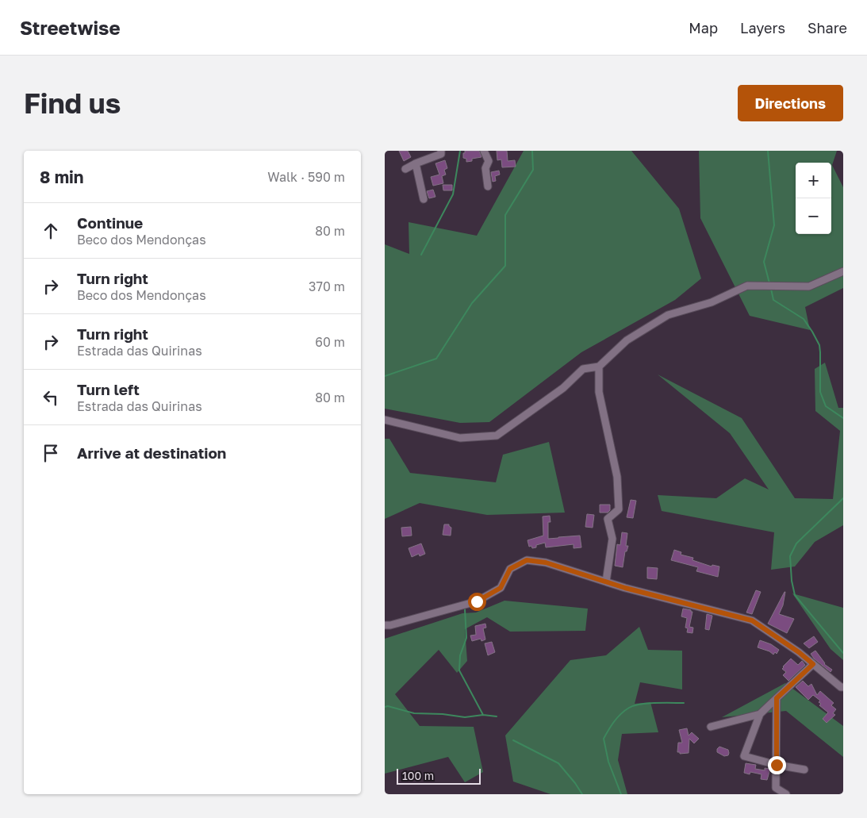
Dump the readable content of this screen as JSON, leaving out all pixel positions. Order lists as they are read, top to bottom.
{
  "scale_bar": "100 m",
  "page": {
    "header": "Streetwise",
    "nav": ["Map", "Layers", "Share"],
    "buttons": "Directions",
    "title": "Find us",
    "heading": ["8 min", "Walk · 590 m"],
    "map_buttons": ["+", "−"],
    "list": [
      ["Continue", "Beco dos Mendonças", "80 m"],
      ["Turn right", "Beco dos Mendonças", "370 m"],
      ["Turn right", "Estrada das Quirinas", "60 m"],
      ["Turn left", "Estrada das Quirinas", "80 m"],
      "Arrive at destination"
    ],
    "scale": "100 m"
  }
}
